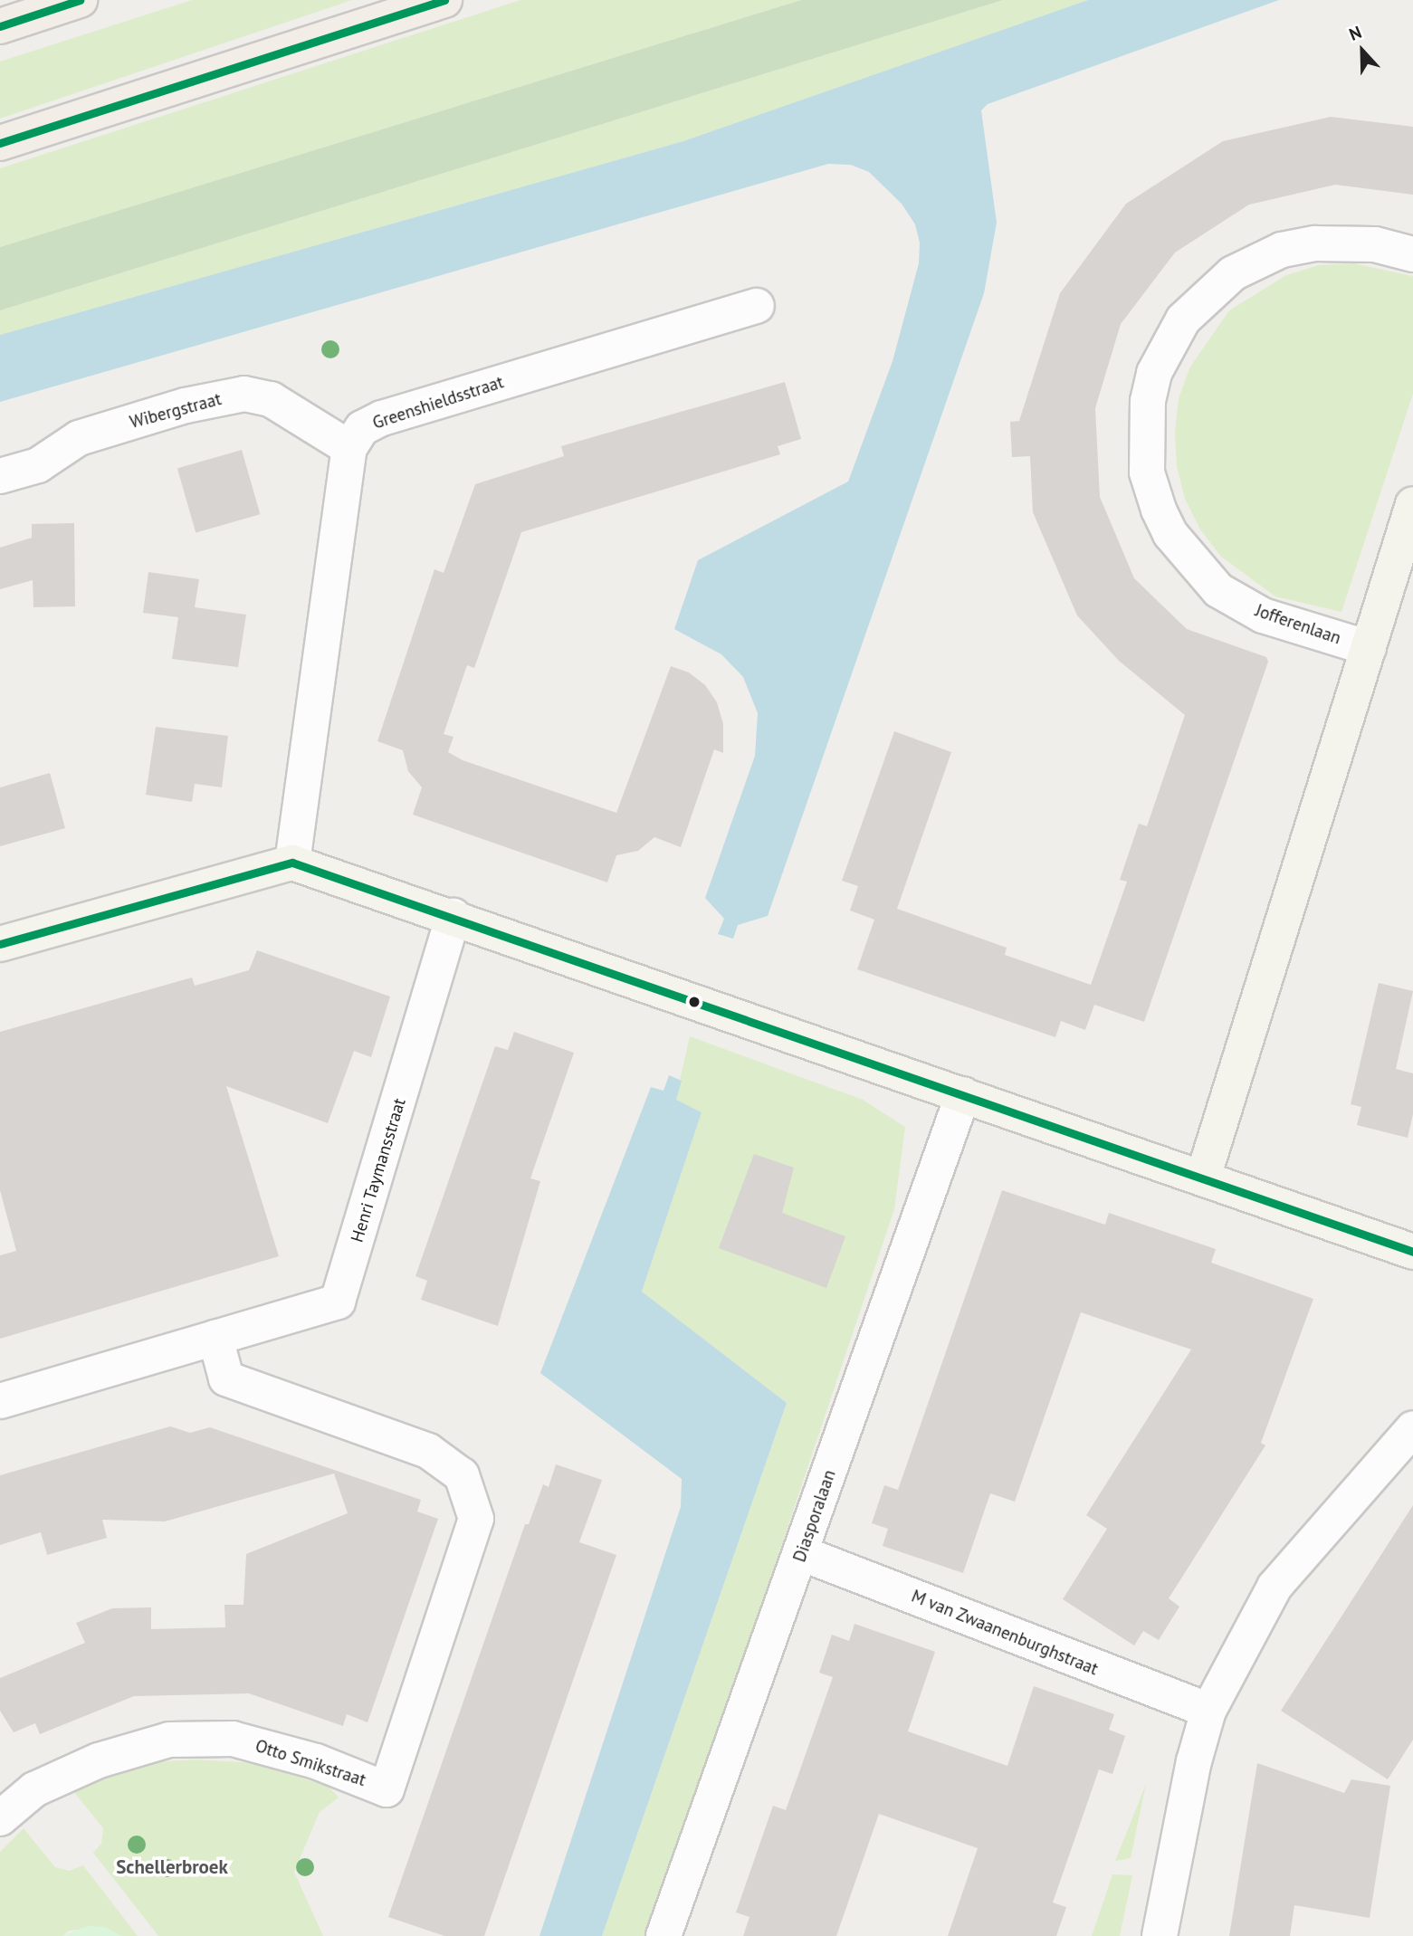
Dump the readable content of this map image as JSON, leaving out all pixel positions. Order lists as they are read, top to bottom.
{
  "streets": {
    "street": [
      "Greenshieldsstraat",
      "Wibergstraat",
      "Jofferenlaan",
      "Henri Taymansstraat",
      "Diasporalaan",
      "M van Zwaanenburghstraat",
      "Otto Smikstraat"
    ]
  },
  "crossings": [
    ["Greenshieldsstraat", "Wibergstraat"],
    ["Henri Taymansstraat", "Otto Smikstraat"],
    ["Diasporalaan", "M van Zwaanenburghstraat"]
  ],
  "districts": ["Schellerbroek"],
  "north": "top"
}
